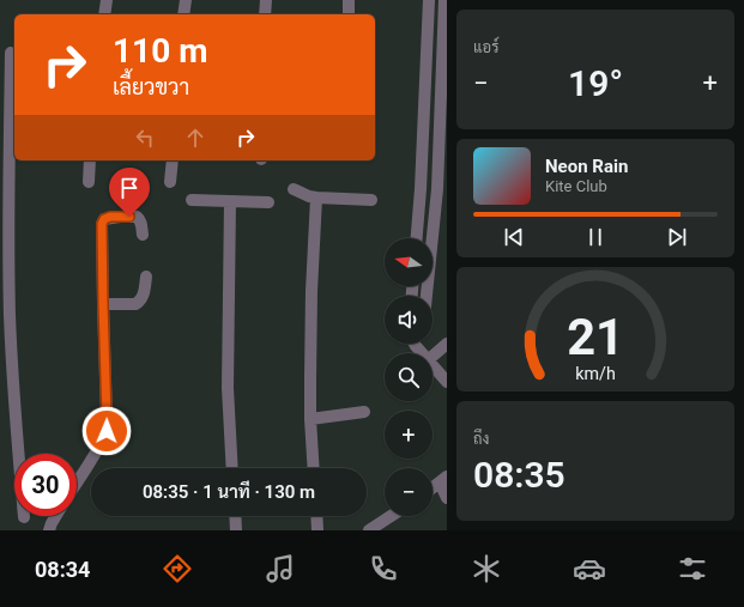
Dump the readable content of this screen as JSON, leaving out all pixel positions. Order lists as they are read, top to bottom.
{
  "north": "left",
  "page": {
    "tile": [
      "แอร์",
      ["ถึง", "08:35"]
    ],
    "turn": ["110 m", "เลี้ยวขวา"],
    "heat": ["−", "19°", "+"],
    "song": ["Neon Rain", "Kite Club"],
    "map_buttons": ["+", "−"],
    "limit": "30",
    "trip": "08:35 · 1 นาที · 130 m",
    "tabs": "08:34",
    "gauge": ["21", "km/h"]
  }
}
